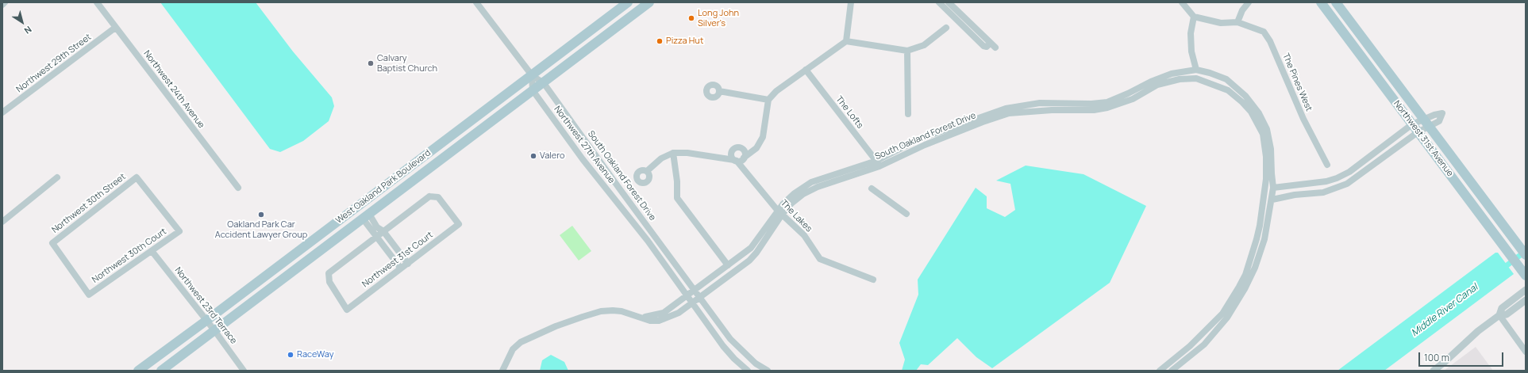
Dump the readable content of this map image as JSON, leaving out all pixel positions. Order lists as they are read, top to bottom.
{
  "streets": {
    "main road": ["Northwest 31st Avenue", "West Oakland Park Boulevard"],
    "street": [
      "Northwest 29th Street",
      "The Pines West",
      "Northwest 24th Avenue",
      "The Lofts",
      "South Oakland Forest Drive",
      "Northwest 27th Avenue",
      "Northwest 30th Street",
      "The Lakes",
      "Northwest 30th Court",
      "Northwest 31st Court",
      "Northwest 23rd Terrace"
    ]
  },
  "crossings": [
    ["Northwest 29th Street", "Northwest 24th Avenue"],
    ["The Lofts", "South Oakland Forest Drive"],
    ["South Oakland Forest Drive", "Northwest 27th Avenue"],
    ["South Oakland Forest Drive", "West Oakland Park Boulevard"],
    ["South Oakland Forest Drive", "The Lakes"],
    ["Northwest 27th Avenue", "West Oakland Park Boulevard"],
    ["West Oakland Park Boulevard", "Northwest 23rd Terrace"],
    ["Northwest 30th Street", "Northwest 30th Court"],
    ["Northwest 30th Court", "Northwest 23rd Terrace"]
  ],
  "water": ["Middle River Canal"],
  "places": [
    "Long John Silver's",
    "Pizza Hut",
    "Calvary Baptist Church",
    "Valero",
    "Oakland Park Car Accident Lawyer Group",
    "RaceWay"
  ],
  "scale_bar": "100 m",
  "north": "bottom right"
}
